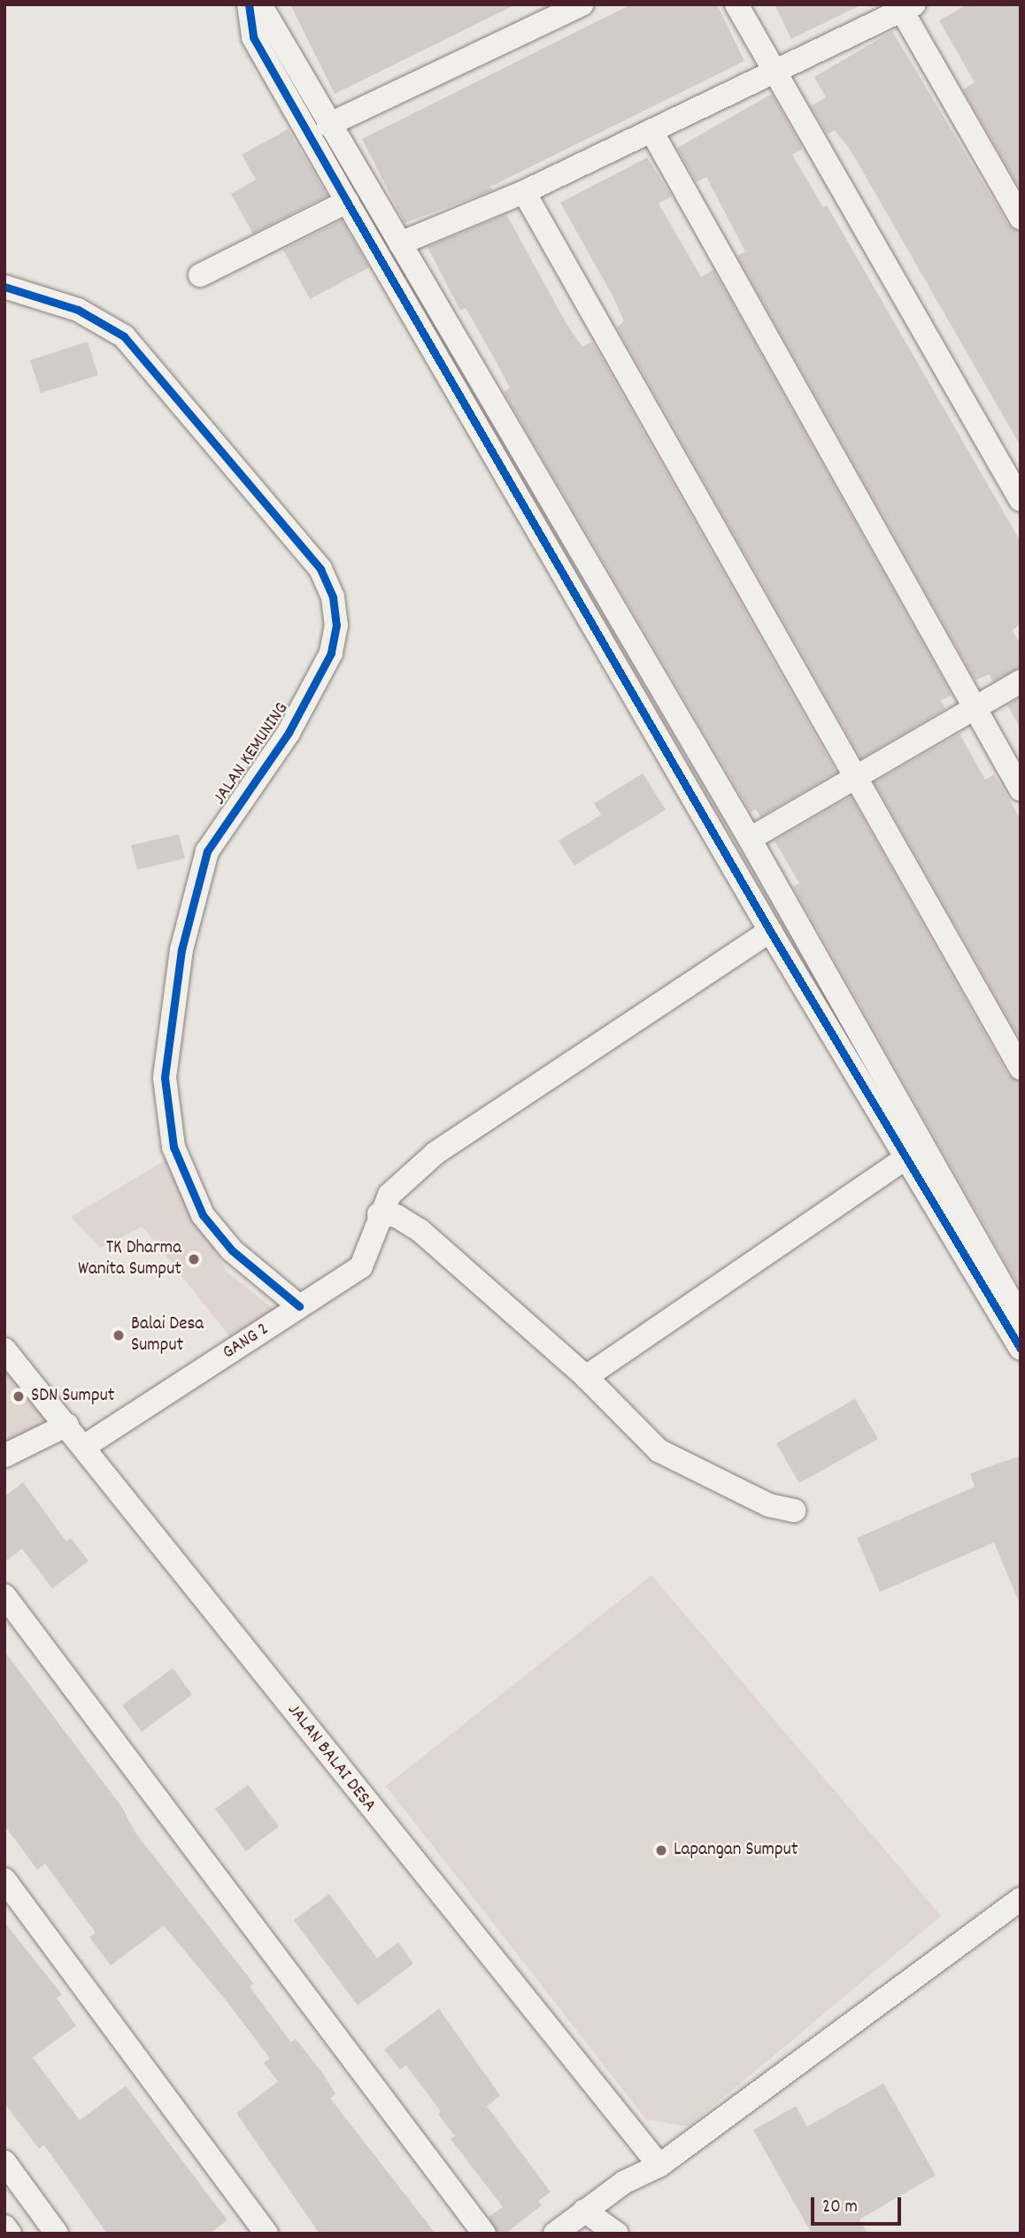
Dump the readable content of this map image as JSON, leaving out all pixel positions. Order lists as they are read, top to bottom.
{
  "streets": {
    "street": ["JALAN KEMUNING", "GANG 2", "JALAN BALAI DESA"]
  },
  "crossings": [
    ["JALAN KEMUNING", "GANG 2"],
    ["GANG 2", "JALAN BALAI DESA"]
  ],
  "places": [
    "TK Dharma Wanita Sumput",
    "Balai Desa Sumput",
    "SDN Sumput",
    "Lapangan Sumput"
  ],
  "scale_bar": "20 m"
}
